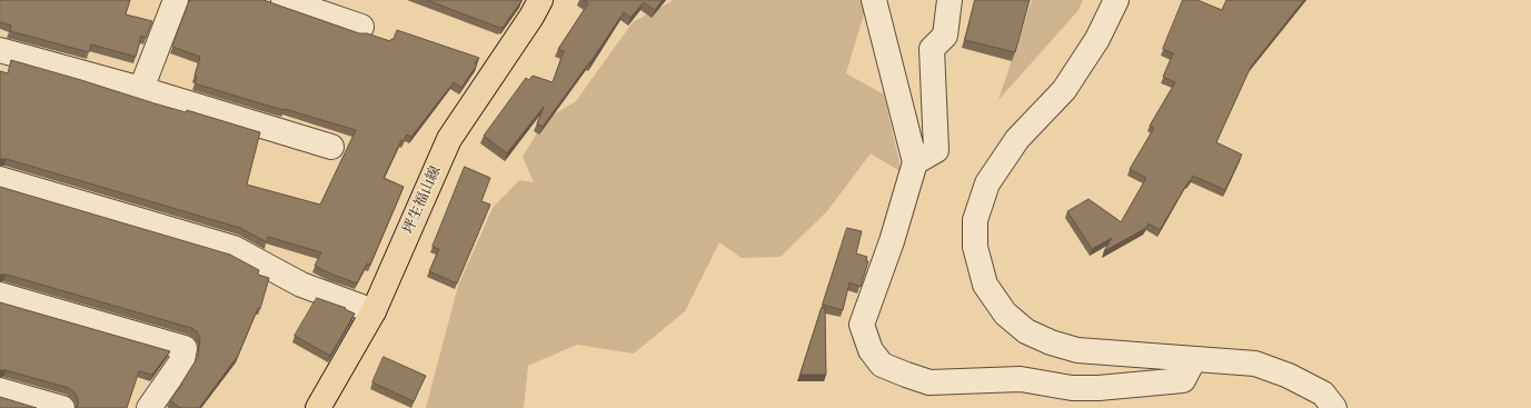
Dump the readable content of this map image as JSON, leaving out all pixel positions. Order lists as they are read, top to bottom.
{
  "streets": {
    "main road": ["坪生福山線"]
  }
}
